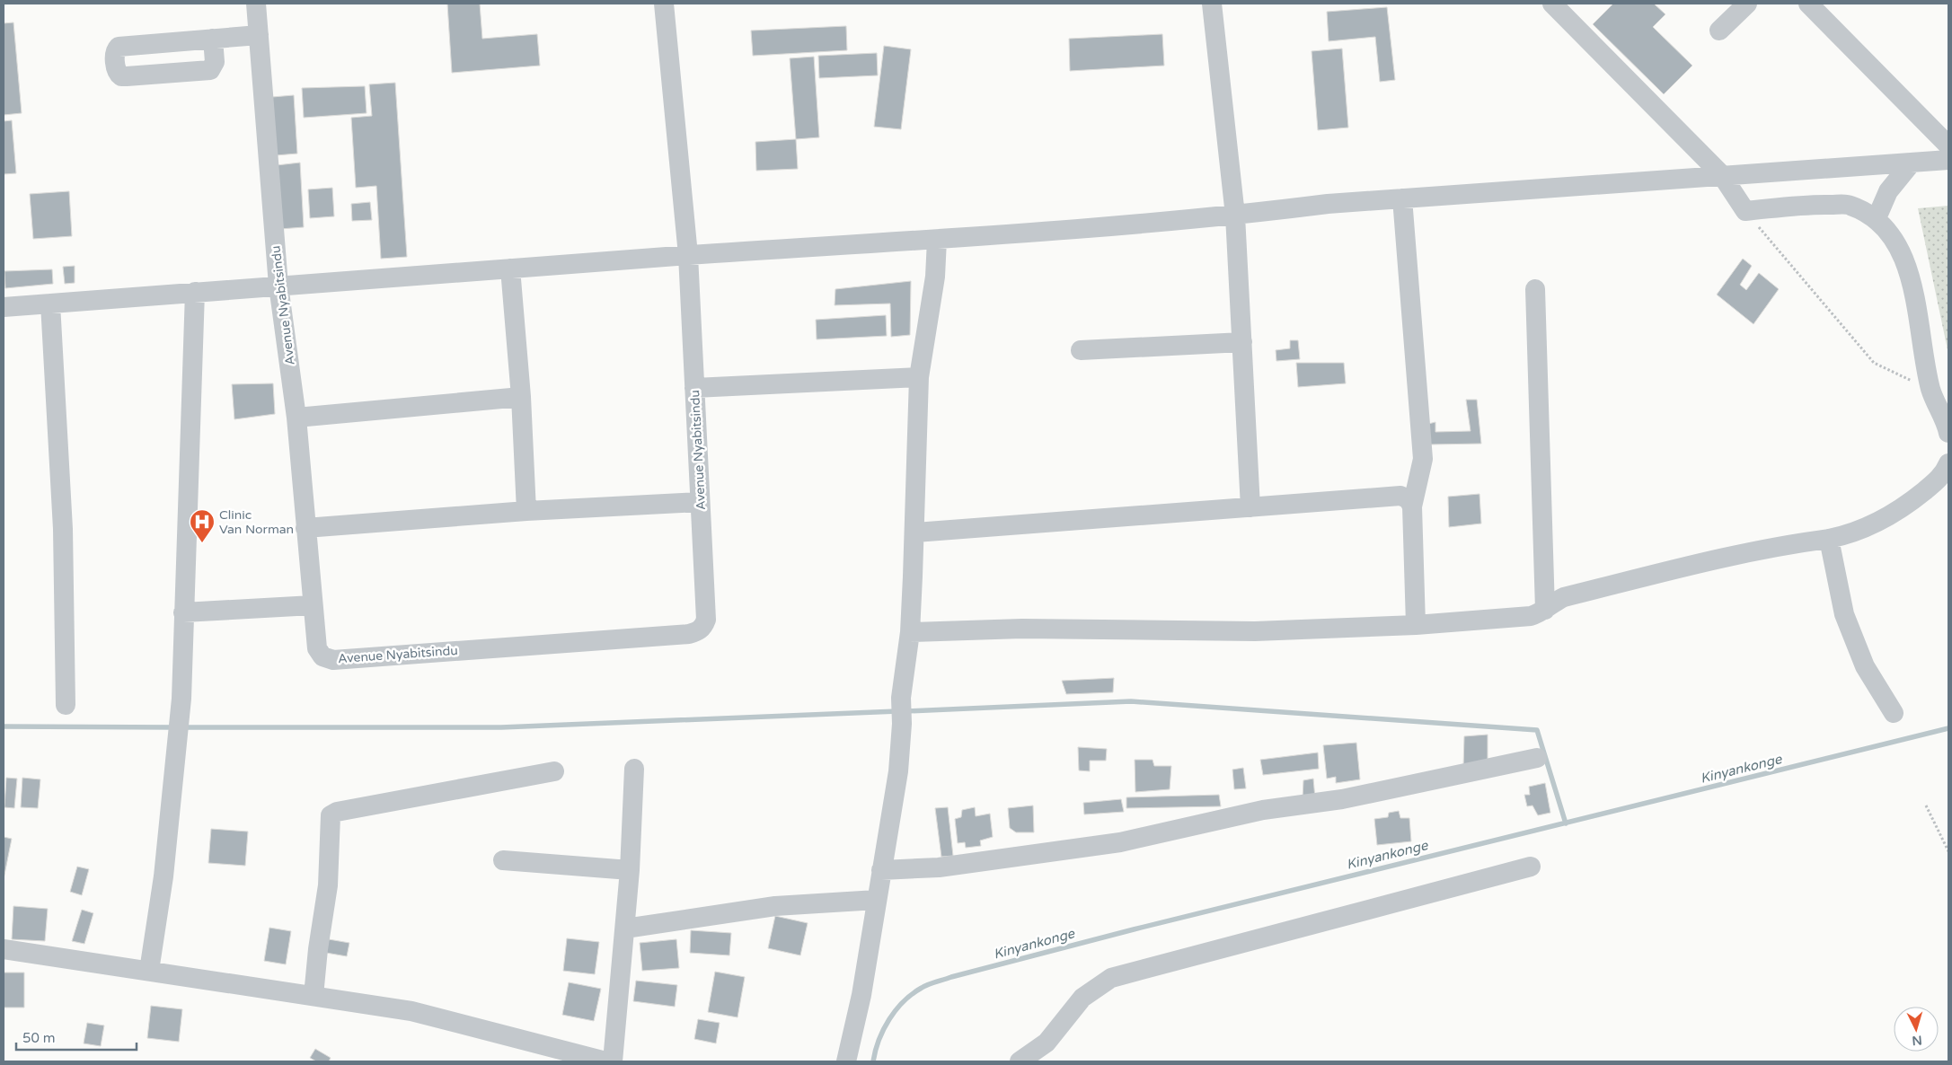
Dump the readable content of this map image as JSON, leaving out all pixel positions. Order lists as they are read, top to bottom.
{
  "streets": {
    "street": ["Avenue Nyabitsindu"]
  },
  "water": ["Kinyankonge"],
  "places": {
    "hospital": ["Clinic Van Norman"]
  },
  "scale_bar": "50 m",
  "north": "bottom"
}
